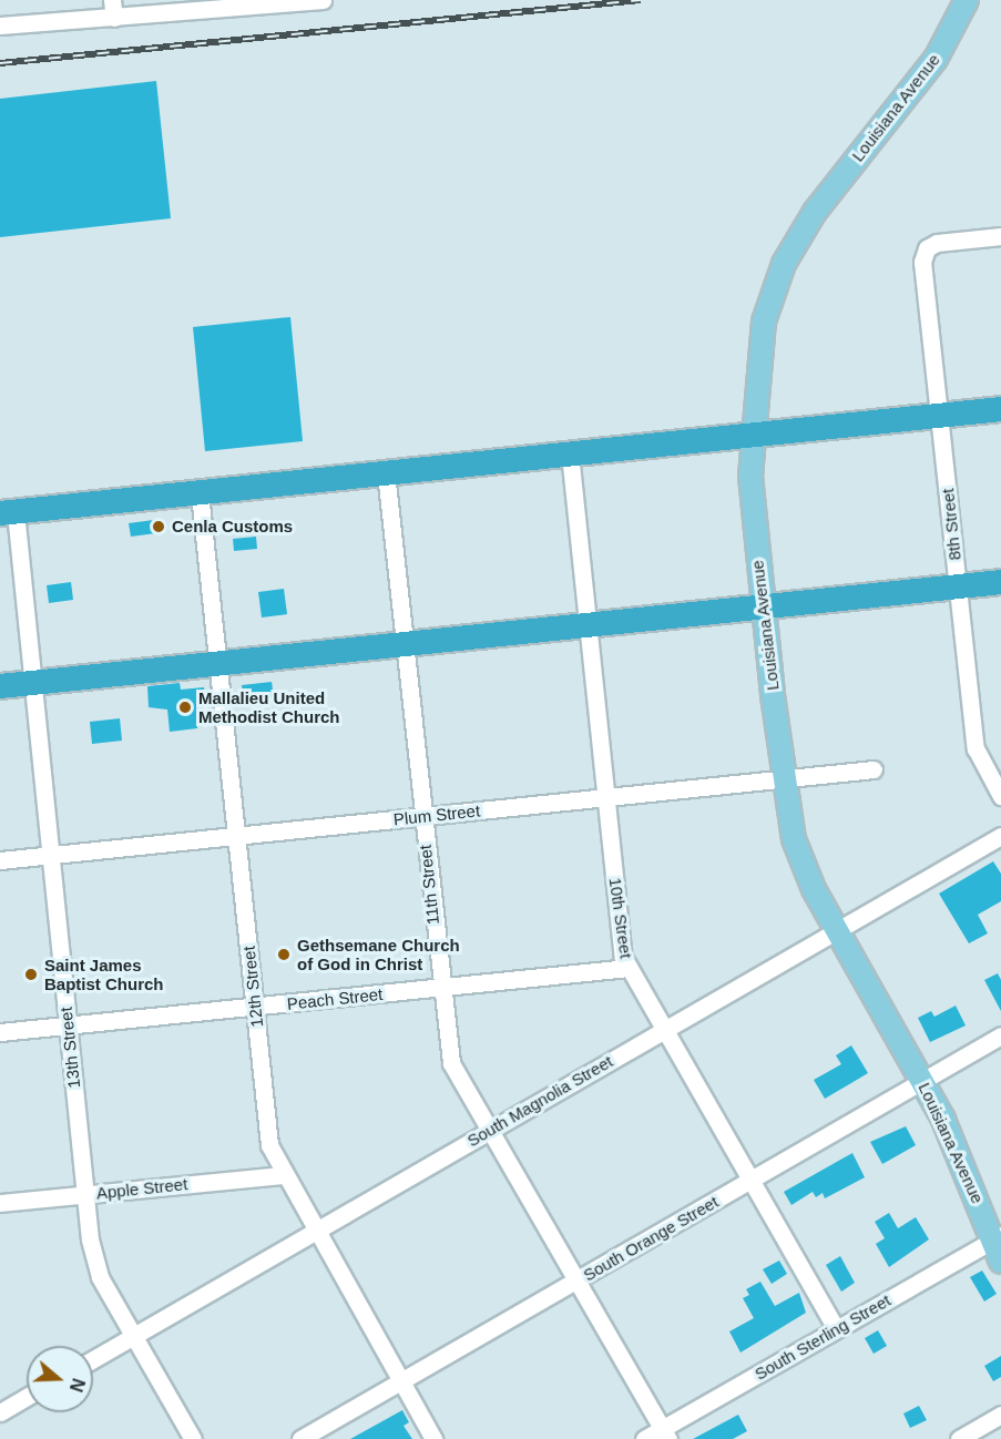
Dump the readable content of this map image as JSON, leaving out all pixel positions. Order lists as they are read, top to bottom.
{
  "streets": {
    "main road": ["Louisiana Avenue"],
    "street": [
      "8th Street",
      "Plum Street",
      "11th Street",
      "10th Street",
      "12th Street",
      "Peach Street",
      "13th Street",
      "South Magnolia Street",
      "Apple Street",
      "South Orange Street",
      "South Sterling Street"
    ]
  },
  "crossings": [
    ["Louisiana Avenue", "Plum Street"],
    ["Louisiana Avenue", "South Magnolia Street"],
    ["Louisiana Avenue", "South Orange Street"],
    ["Louisiana Avenue", "South Sterling Street"],
    ["Plum Street", "11th Street"],
    ["Plum Street", "10th Street"],
    ["Plum Street", "12th Street"],
    ["Plum Street", "13th Street"],
    ["11th Street", "Peach Street"],
    ["11th Street", "South Magnolia Street"],
    ["11th Street", "South Orange Street"],
    ["11th Street", "South Sterling Street"],
    ["10th Street", "Peach Street"],
    ["10th Street", "South Magnolia Street"],
    ["10th Street", "South Orange Street"],
    ["10th Street", "South Sterling Street"],
    ["12th Street", "Peach Street"],
    ["12th Street", "South Magnolia Street"],
    ["12th Street", "Apple Street"],
    ["12th Street", "South Orange Street"],
    ["Peach Street", "13th Street"],
    ["13th Street", "South Magnolia Street"],
    ["13th Street", "Apple Street"]
  ],
  "places": [
    "Cenla Customs",
    "Mallalieu United Methodist Church",
    "Gethsemane Church of God in Christ",
    "Saint James Baptist Church"
  ],
  "north": "right"
}
